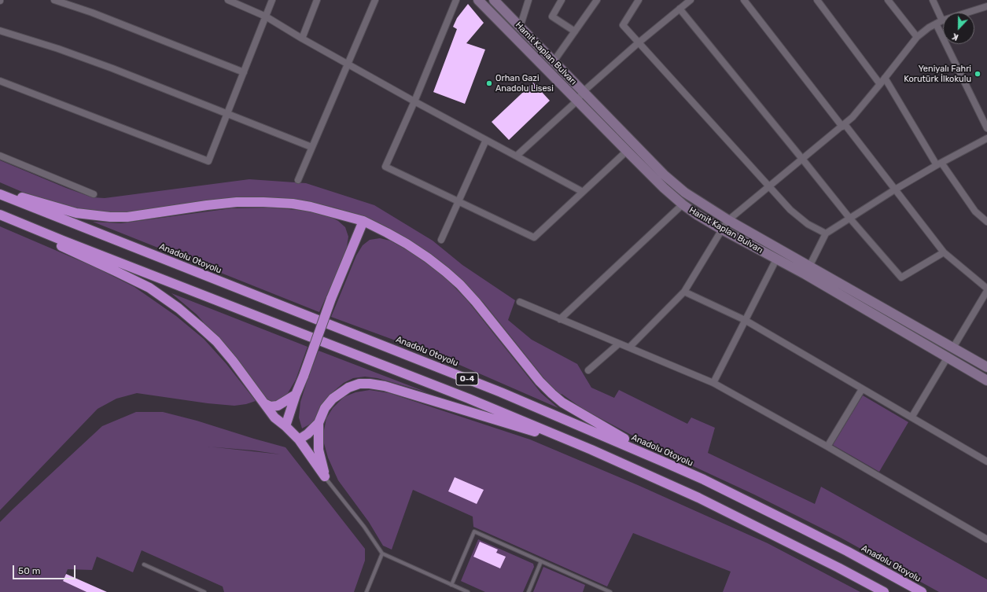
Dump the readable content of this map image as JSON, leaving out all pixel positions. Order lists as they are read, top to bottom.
{
  "streets": {
    "highway": ["Anadolu Otoyolu", "O-4"],
    "main road": ["Hamit Kaplan Bulvarı"]
  },
  "places": ["Yeniyalı Fahri Korutürk İlkokulu", "Orhan Gazi Anadolu Lisesi"],
  "scale_bar": "50 m",
  "north": "bottom"
}
